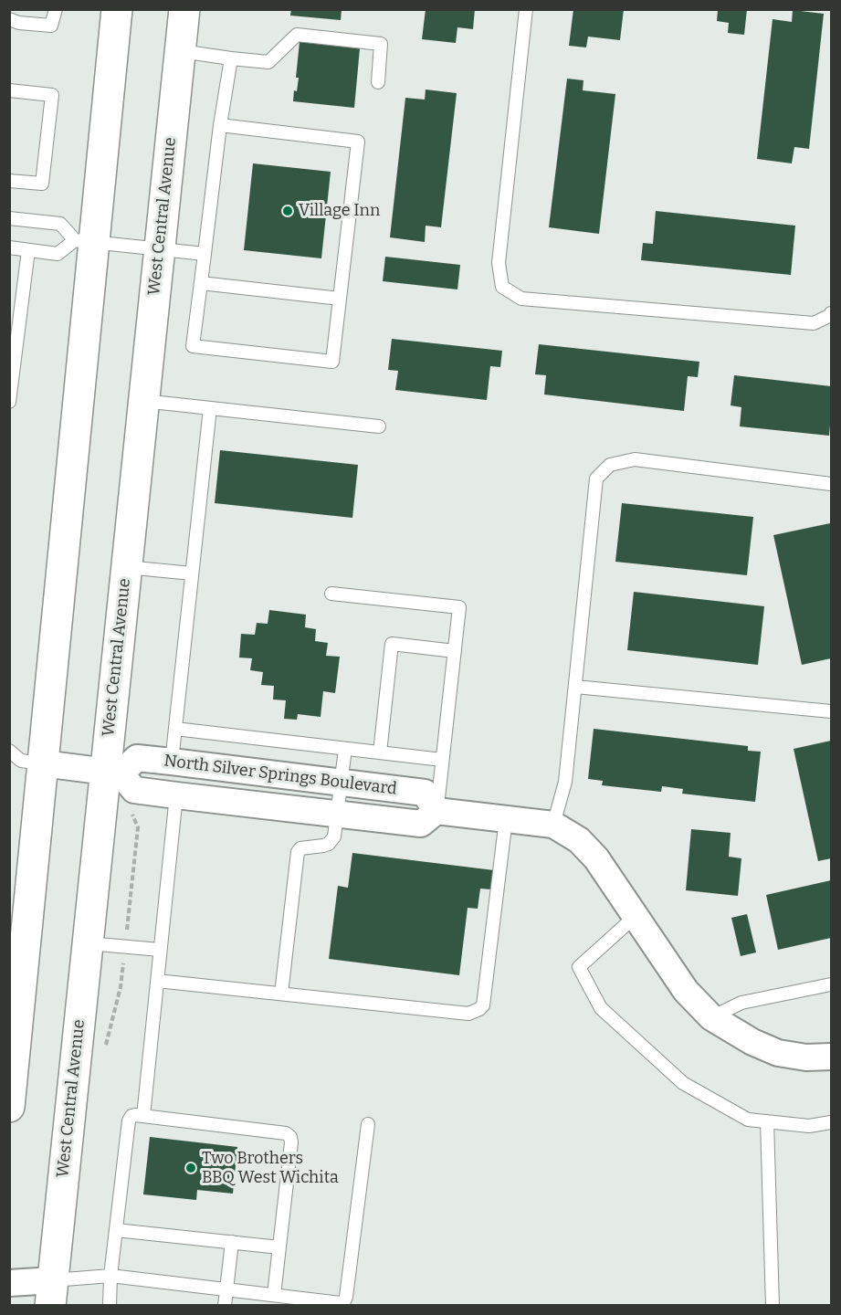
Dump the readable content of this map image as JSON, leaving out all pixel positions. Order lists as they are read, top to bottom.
{
  "streets": {
    "main road": ["West Central Avenue"],
    "street": ["North Silver Springs Boulevard"]
  },
  "crossings": [
    ["West Central Avenue", "North Silver Springs Boulevard"]
  ],
  "places": ["Village Inn", "Two Brothers BBQ West Wichita"]
}
